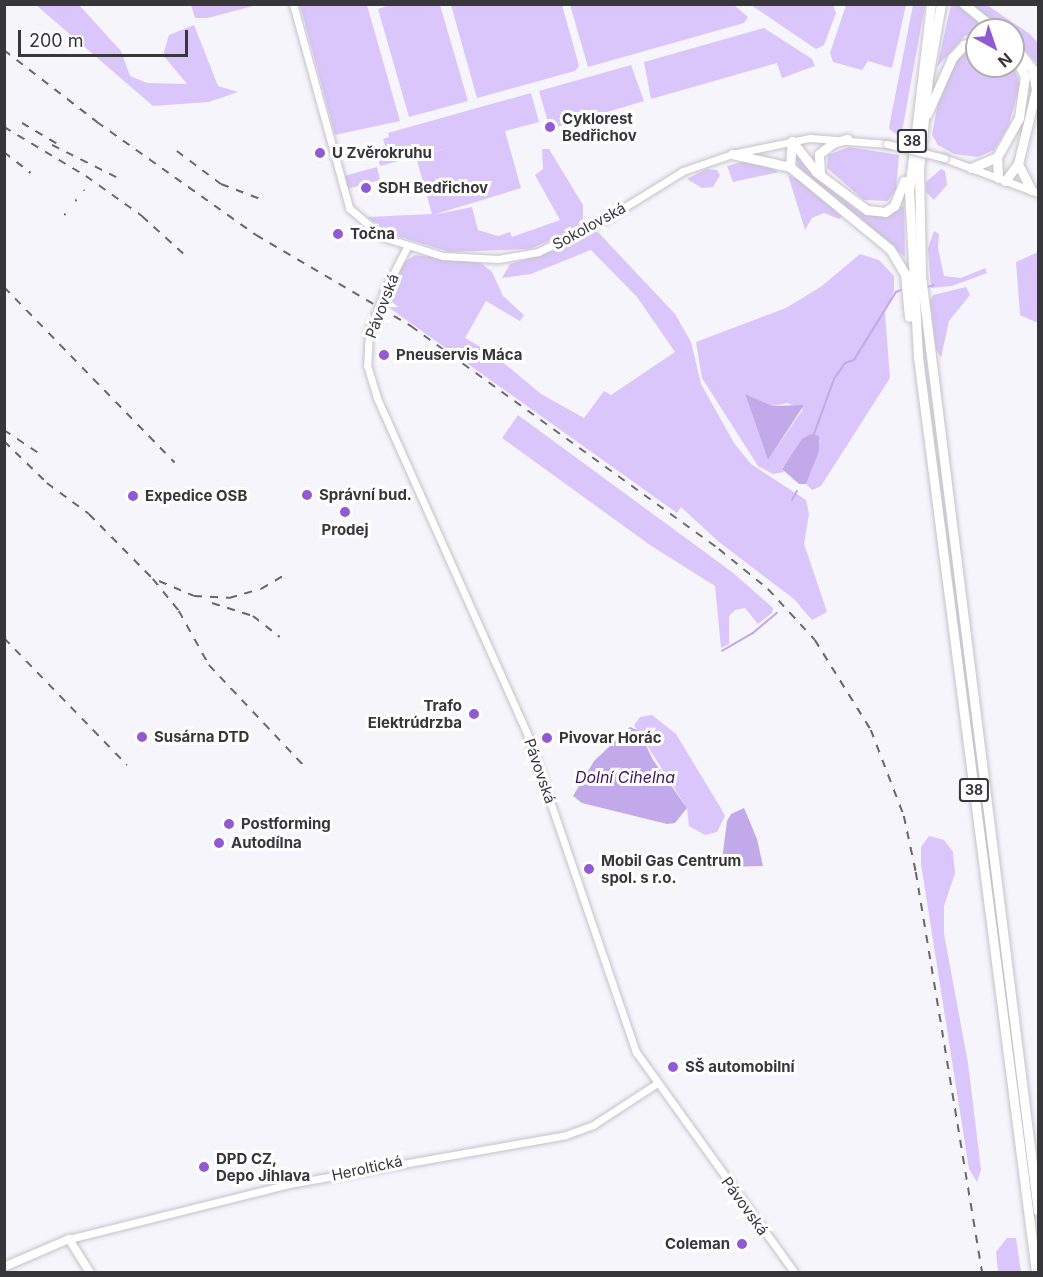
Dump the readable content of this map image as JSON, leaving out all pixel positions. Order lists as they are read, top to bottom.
{
  "streets": {
    "highway": ["38"],
    "main road": ["Heroltická"],
    "street": ["Sokolovská", "Pávovská"]
  },
  "crossings": [
    ["Sokolovská", "Pávovská"],
    ["Pávovská", "Heroltická"]
  ],
  "water": ["Dolní Cihelna"],
  "places": [
    "Cyklorest Bedřichov",
    "U Zvěrokruhu",
    "SDH Bedřichov",
    "Točna",
    "Pneuservis Máca",
    "Správní bud.",
    "Expedice OSB",
    "Prodej",
    "Trafo Elektrúdrzba",
    "Susárna DTD",
    "Pivovar Horác",
    "Postforming",
    "Autodílna",
    "Mobil Gas Centrum spol. s r.o.",
    "SŠ automobilní",
    "DPD CZ, Depo Jihlava",
    "Coleman"
  ],
  "scale_bar": "200 m",
  "north": "bottom right"
}
